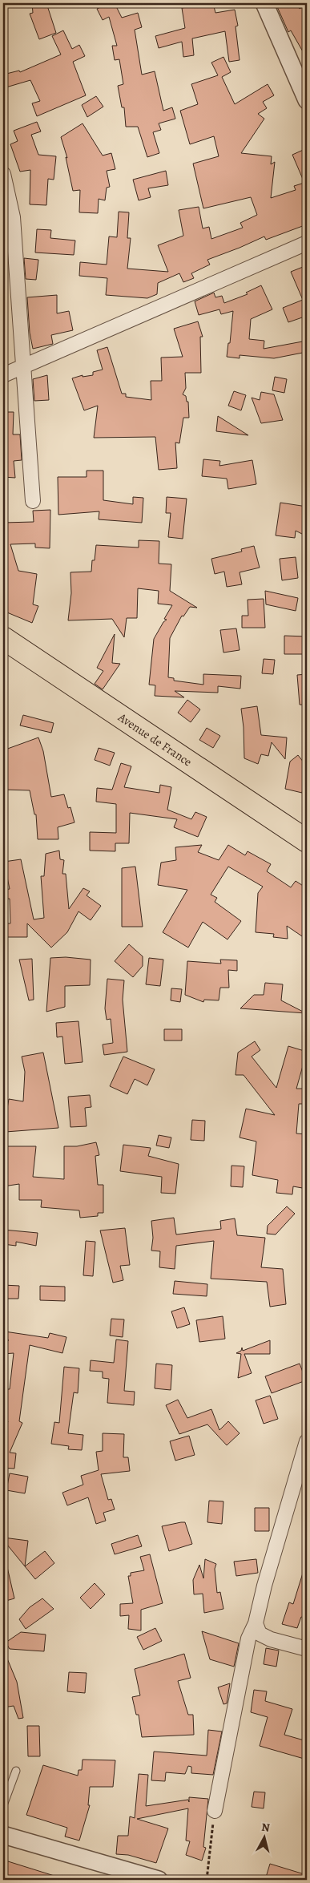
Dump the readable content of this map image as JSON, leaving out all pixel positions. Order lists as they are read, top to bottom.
{
  "streets": {
    "main road": ["Avenue de France"]
  },
  "north": "top"
}
